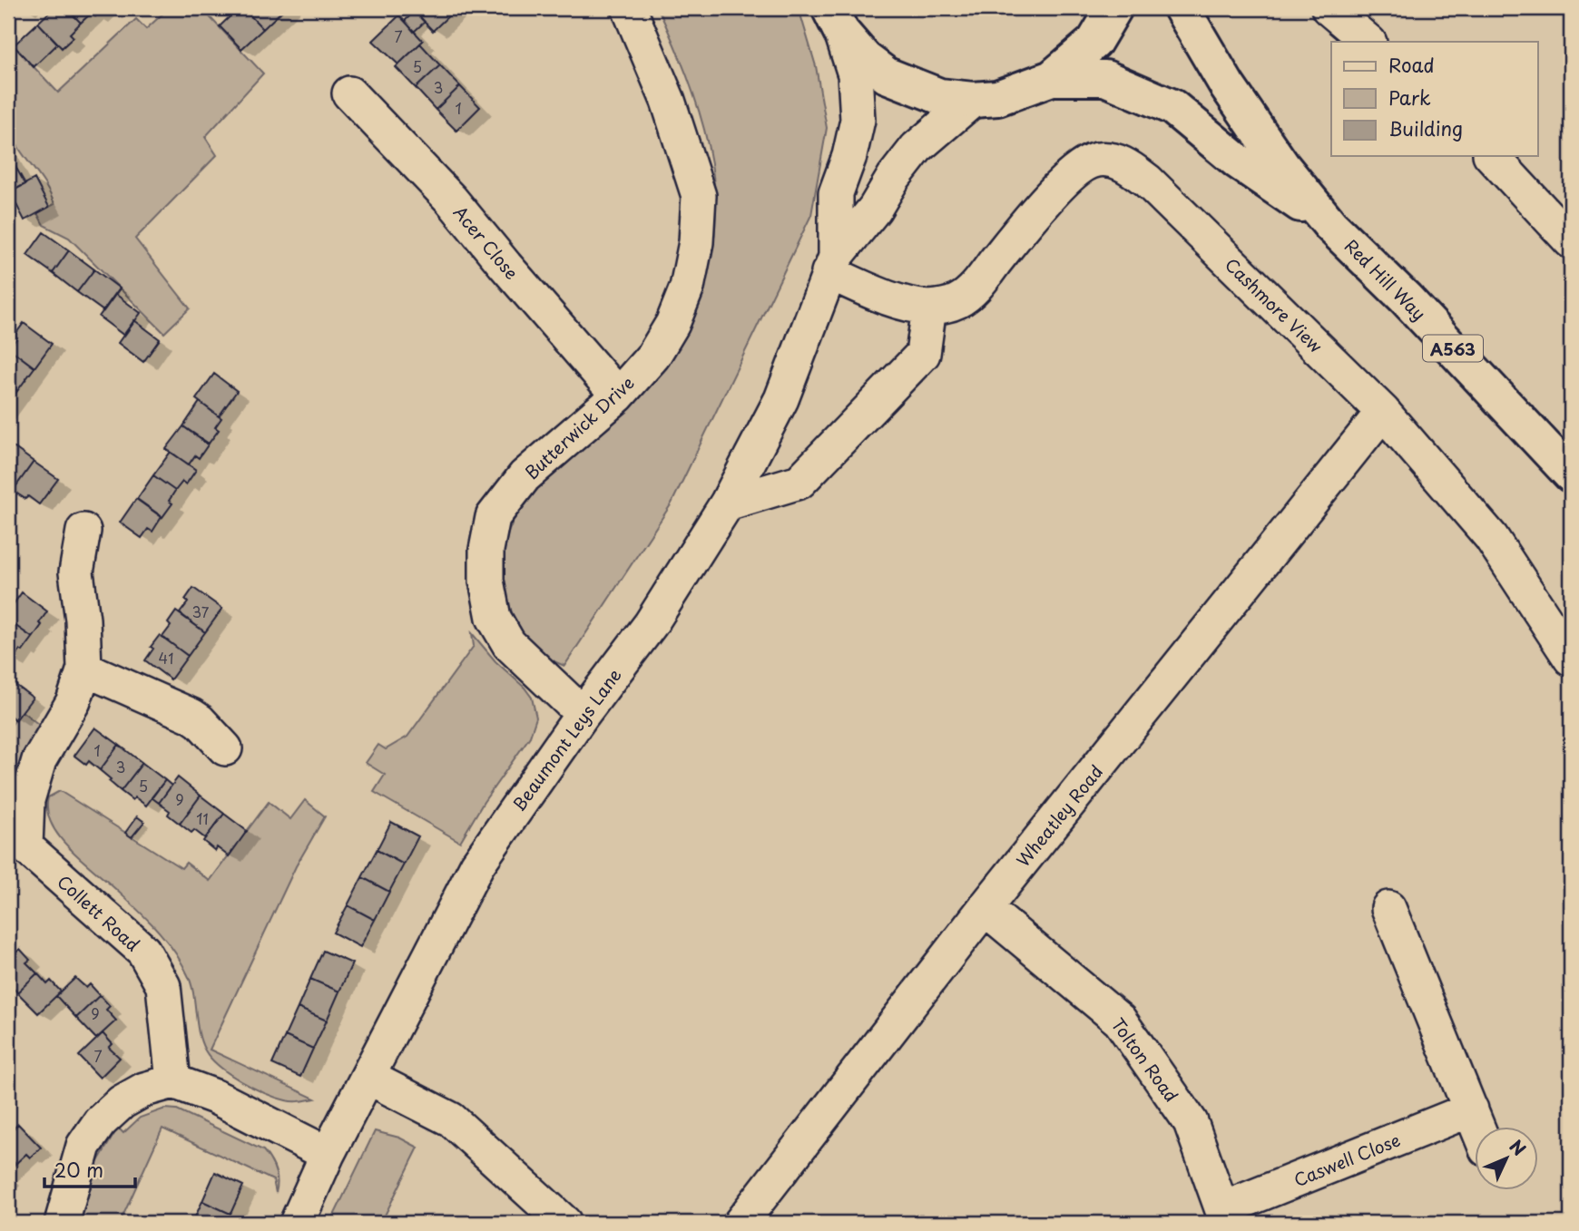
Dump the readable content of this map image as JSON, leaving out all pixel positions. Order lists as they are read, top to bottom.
{
  "streets": {
    "highway": ["Red Hill Way", "A563"],
    "street": [
      "Acer Close",
      "Cashmore View",
      "Butterwick Drive",
      "Beaumont Leys Lane",
      "Wheatley Road",
      "Collett Road",
      "Tolton Road",
      "Caswell Close"
    ]
  },
  "crossings": [
    ["Acer Close", "Butterwick Drive"],
    ["Cashmore View", "Beaumont Leys Lane"],
    ["Cashmore View", "Wheatley Road"],
    ["Butterwick Drive", "Beaumont Leys Lane"],
    ["Wheatley Road", "Tolton Road"],
    ["Tolton Road", "Caswell Close"]
  ],
  "house_numbers": [
    "7",
    "5",
    "3",
    "1",
    "37",
    "41",
    "1",
    "3",
    "5",
    "9",
    "11",
    "9",
    "7"
  ],
  "legend": ["Road", "Park", "Building"],
  "scale_bar": "20 m",
  "north": "top right"
}
